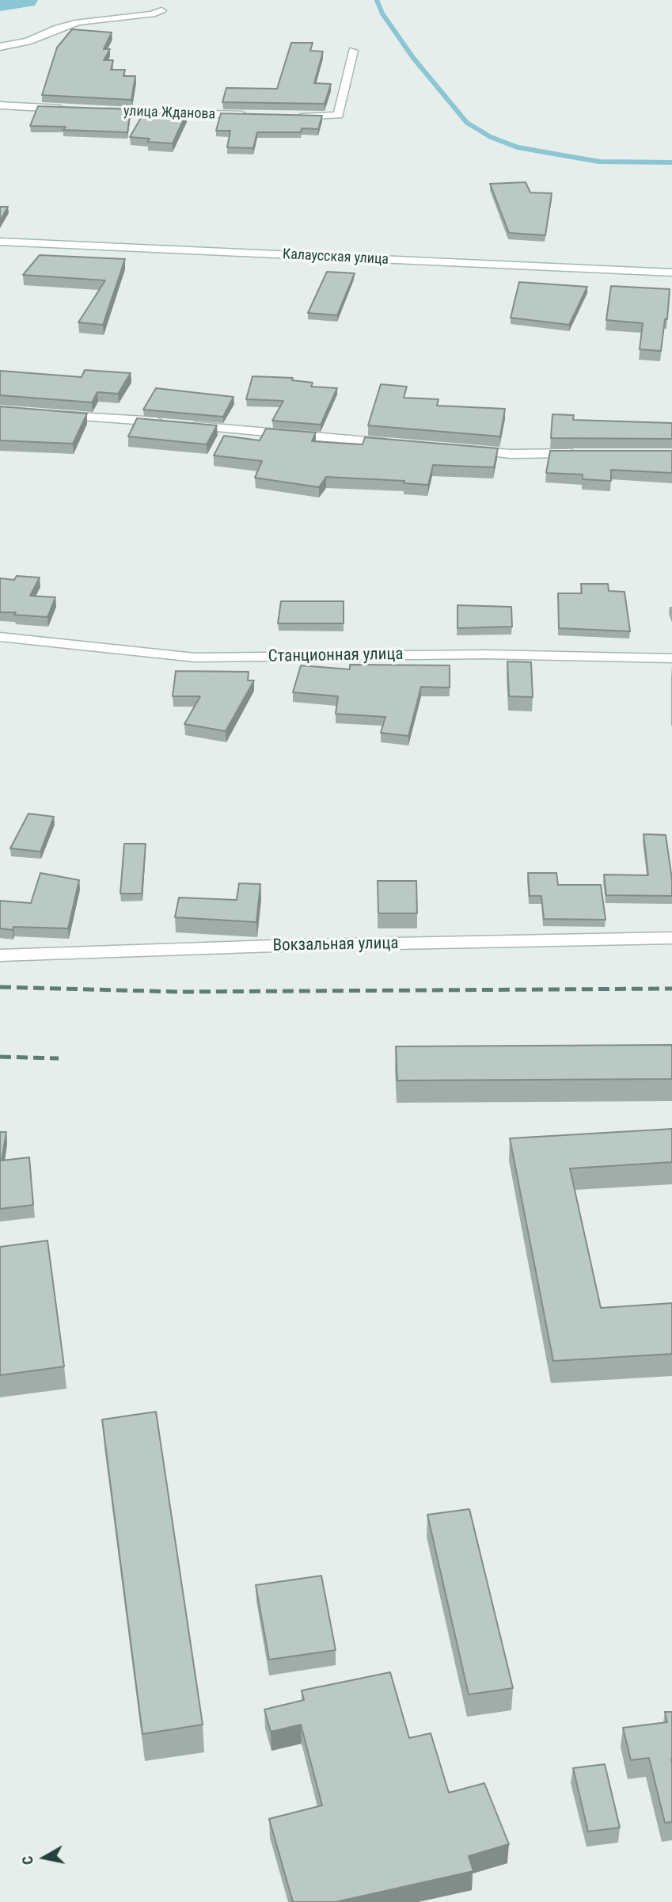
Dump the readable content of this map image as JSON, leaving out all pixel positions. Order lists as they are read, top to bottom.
{
  "streets": {
    "street": [
      "улица Жданова",
      "Калаусская улица",
      "Станционная улица",
      "Вокзальная улица"
    ]
  },
  "north": "left"
}
